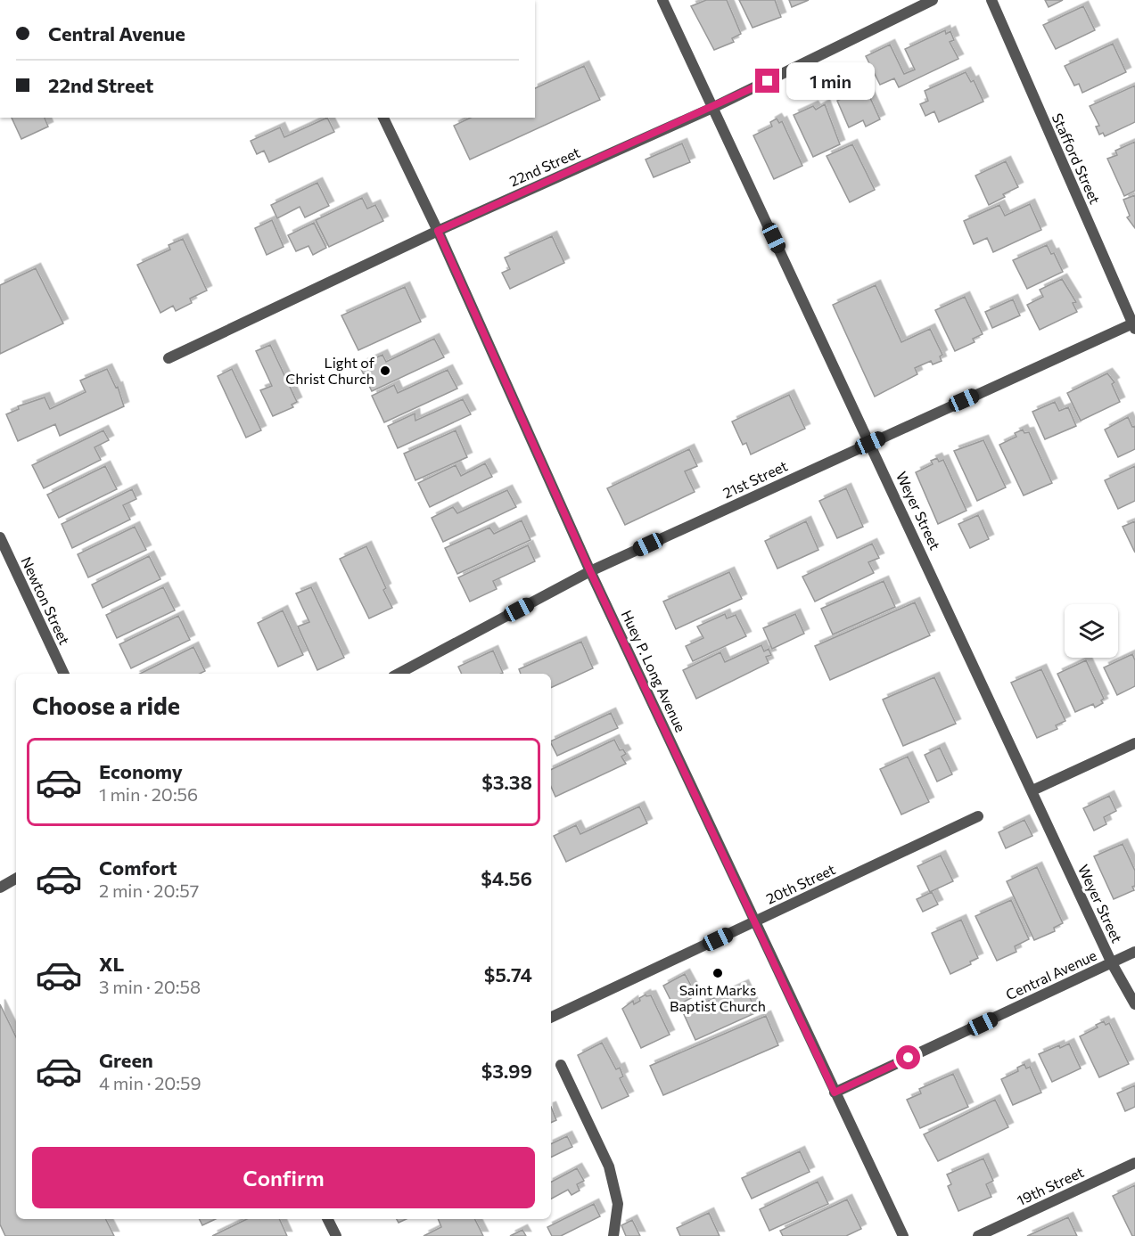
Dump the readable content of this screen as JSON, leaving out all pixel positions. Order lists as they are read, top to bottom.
{
  "streets": {
    "street": [
      "Stafford Street",
      "22nd Street",
      "21st Street",
      "Weyer Street",
      "Newton Street",
      "Huey P. Long Avenue",
      "20th Street",
      "Central Avenue",
      "19th Street"
    ]
  },
  "crossings": [
    ["Stafford Street", "21st Street"],
    ["22nd Street", "Weyer Street"],
    ["22nd Street", "Huey P. Long Avenue"],
    ["21st Street", "Weyer Street"],
    ["21st Street", "Huey P. Long Avenue"],
    ["Weyer Street", "Central Avenue"],
    ["Huey P. Long Avenue", "20th Street"],
    ["Huey P. Long Avenue", "Central Avenue"]
  ],
  "places": ["Light of Christ Church", "Saint Marks Baptist Church"],
  "page": {
    "banner": ["Central Avenue", "22nd Street"],
    "bubble": "1 min",
    "heading": "Choose a ride",
    "list": [
      {
        "name": "Economy",
        "note": "1 min · 20:56",
        "value": "$3.38"
      },
      {
        "name": "Comfort",
        "note": "2 min · 20:57",
        "value": "$4.56"
      },
      {
        "name": "XL",
        "note": "3 min · 20:58",
        "value": "$5.74"
      },
      {
        "name": "Green",
        "note": "4 min · 20:59",
        "value": "$3.99"
      }
    ],
    "buttons": "Confirm"
  }
}
